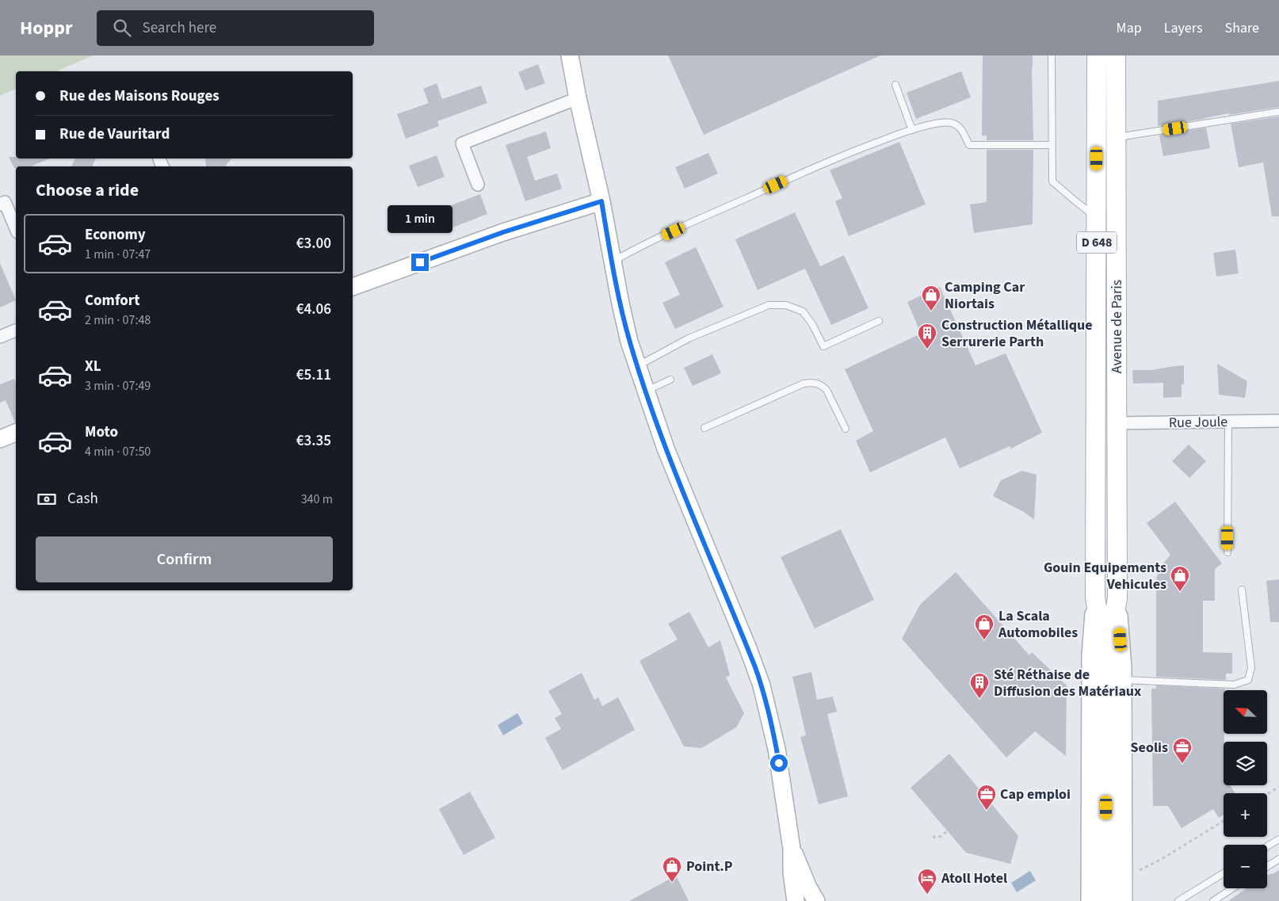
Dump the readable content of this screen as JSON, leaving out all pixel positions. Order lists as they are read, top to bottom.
{
  "streets": {
    "main road": ["D 648", "Avenue de Paris"],
    "street": ["Rue Joule"]
  },
  "crossings": [
    ["Avenue de Paris", "Rue Joule"]
  ],
  "places": {
    "shop": [
      "Camping Car Niortais",
      "Gouin Equipements Vehicules",
      "La Scala Automobiles",
      "Point.P"
    ],
    "building": ["Construction Métallique Serrurerie Parth", "Sté Réthaise de Diffusion des Matériaux"],
    "office": ["Seolis", "Cap emploi"],
    "hotel": ["Atoll Hotel"]
  },
  "north": "top left",
  "page": {
    "header": "Hoppr",
    "search": "Search here",
    "nav": ["Map", "Layers", "Share"],
    "banner": ["Rue des Maisons Rouges", "Rue de Vauritard"],
    "heading": "Choose a ride",
    "bubble": "1 min",
    "list": [
      {
        "name": "Economy",
        "note": "1 min · 07:47",
        "value": "€3.00"
      },
      {
        "name": "Comfort",
        "note": "2 min · 07:48",
        "value": "€4.06"
      },
      {
        "name": "XL",
        "note": "3 min · 07:49",
        "value": "€5.11"
      },
      {
        "name": "Moto",
        "note": "4 min · 07:50",
        "value": "€3.35"
      }
    ],
    "pay": ["Cash", "340 m"],
    "buttons": "Confirm",
    "map_buttons": ["+", "−"]
  }
}
